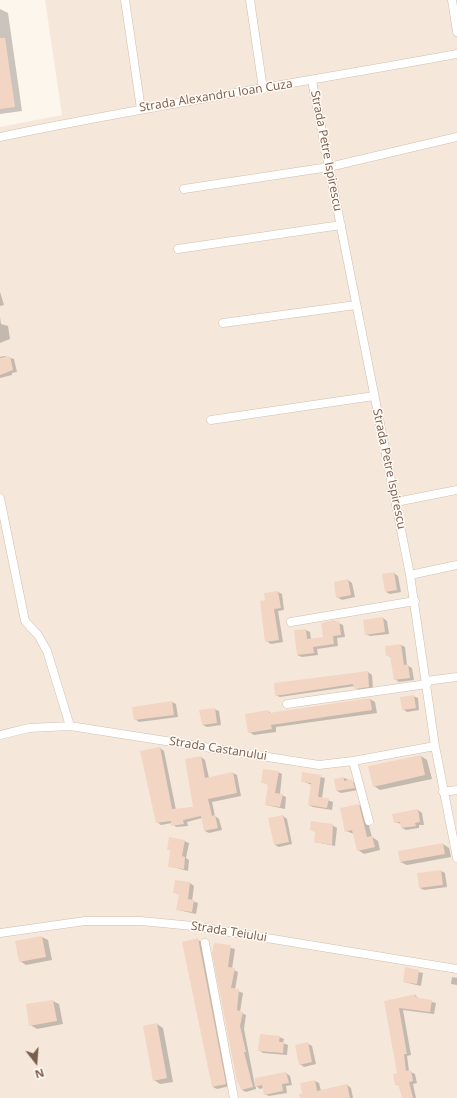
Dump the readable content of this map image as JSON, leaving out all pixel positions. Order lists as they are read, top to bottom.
{
  "streets": {
    "street": [
      "Strada Alexandru Ioan Cuza",
      "Strada Petre Ispirescu",
      "Strada Castanului",
      "Strada Teiului"
    ]
  },
  "crossings": [
    ["Strada Alexandru Ioan Cuza", "Strada Petre Ispirescu"],
    ["Strada Petre Ispirescu", "Strada Castanului"]
  ],
  "north": "bottom"
}
